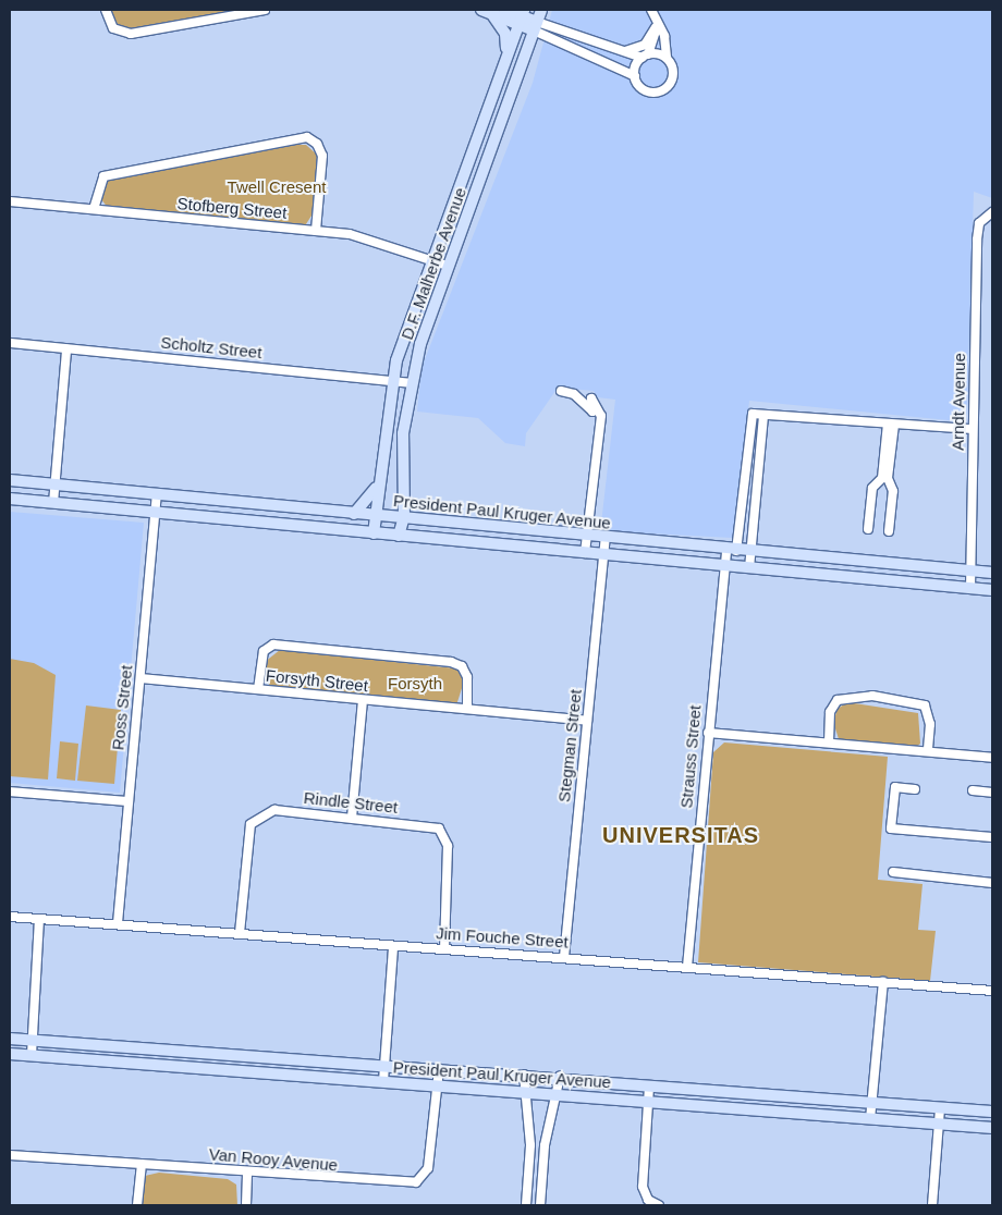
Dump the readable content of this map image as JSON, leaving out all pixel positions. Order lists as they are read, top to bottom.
{
  "streets": {
    "street": [
      "Stofberg Street",
      "D.F. Malherbe Avenue",
      "Scholtz Street",
      "Arndt Avenue",
      "President Paul Kruger Avenue",
      "Forsyth Street",
      "Ross Street",
      "Stegman Street",
      "Strauss Street",
      "Rindle Street",
      "Jim Fouche Street",
      "Van Rooy Avenue"
    ]
  },
  "crossings": [
    ["Stofberg Street", "D.F. Malherbe Avenue"],
    ["D.F. Malherbe Avenue", "Scholtz Street"],
    ["D.F. Malherbe Avenue", "President Paul Kruger Avenue"],
    ["Arndt Avenue", "President Paul Kruger Avenue"],
    ["President Paul Kruger Avenue", "Ross Street"],
    ["President Paul Kruger Avenue", "Stegman Street"],
    ["President Paul Kruger Avenue", "Strauss Street"],
    ["President Paul Kruger Avenue", "Van Rooy Avenue"],
    ["Forsyth Street", "Ross Street"],
    ["Forsyth Street", "Stegman Street"],
    ["Ross Street", "Jim Fouche Street"],
    ["Stegman Street", "Jim Fouche Street"],
    ["Strauss Street", "Jim Fouche Street"],
    ["Rindle Street", "Jim Fouche Street"]
  ],
  "districts": ["UNIVERSITAS"],
  "parks": ["Twell Cresent", "Forsyth"]
}
